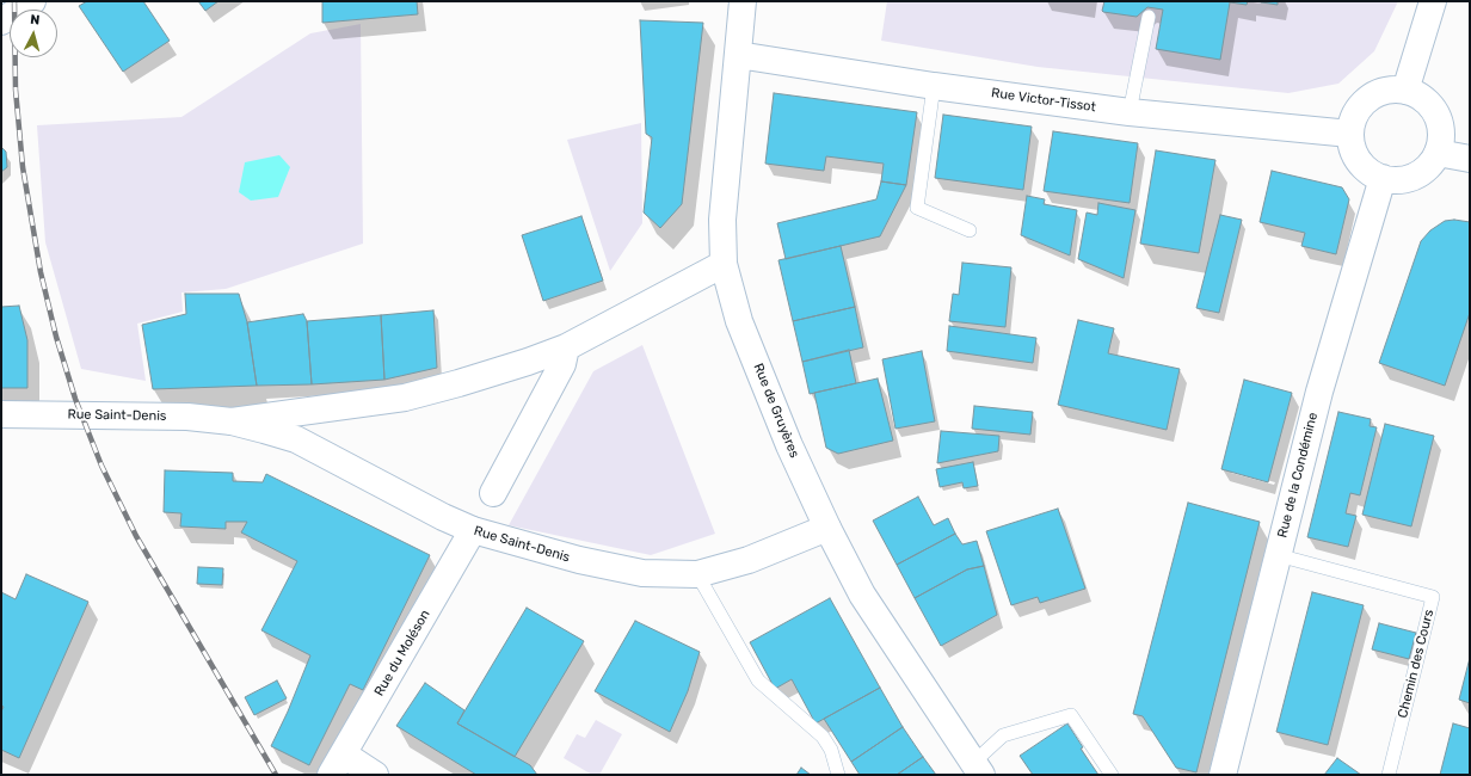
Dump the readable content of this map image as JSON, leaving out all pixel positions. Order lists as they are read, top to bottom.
{
  "streets": {
    "street": [
      "Rue Victor-Tissot",
      "Rue de Gruyères",
      "Rue Saint-Denis",
      "Rue de la Condémine",
      "Rue du Moléson"
    ],
    "lane": ["Chemin des Cours"]
  },
  "crossings": [
    ["Rue Victor-Tissot", "Rue de Gruyères"],
    ["Rue Victor-Tissot", "Rue de la Condémine"],
    ["Rue de Gruyères", "Rue Saint-Denis"],
    ["Rue Saint-Denis", "Rue du Moléson"],
    ["Rue de la Condémine", "Chemin des Cours"]
  ],
  "north": "top"
}
